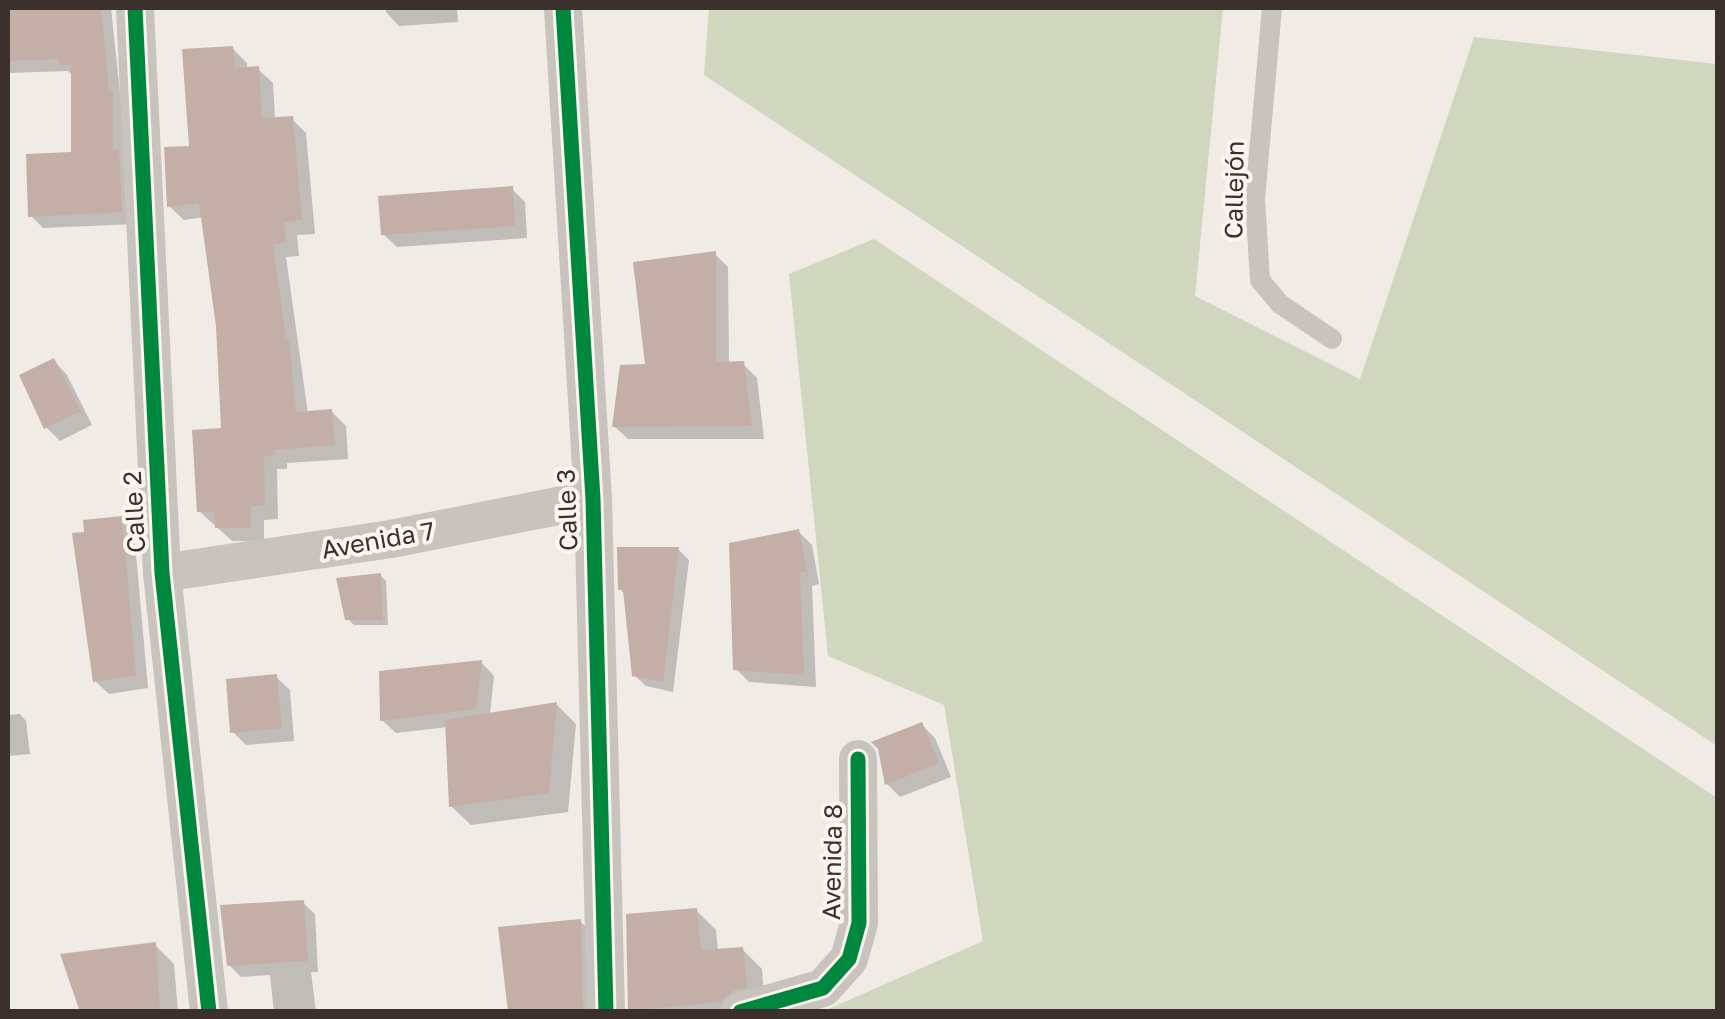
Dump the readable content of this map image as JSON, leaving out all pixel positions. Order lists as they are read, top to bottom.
{
  "streets": {
    "street": [
      "Calle 3",
      "Calle 2",
      "Avenida 7",
      "Avenida 8"
    ],
    "lane": ["Callejón"]
  },
  "crossings": [
    ["Calle 3", "Avenida 7"],
    ["Calle 2", "Avenida 7"]
  ]
}
